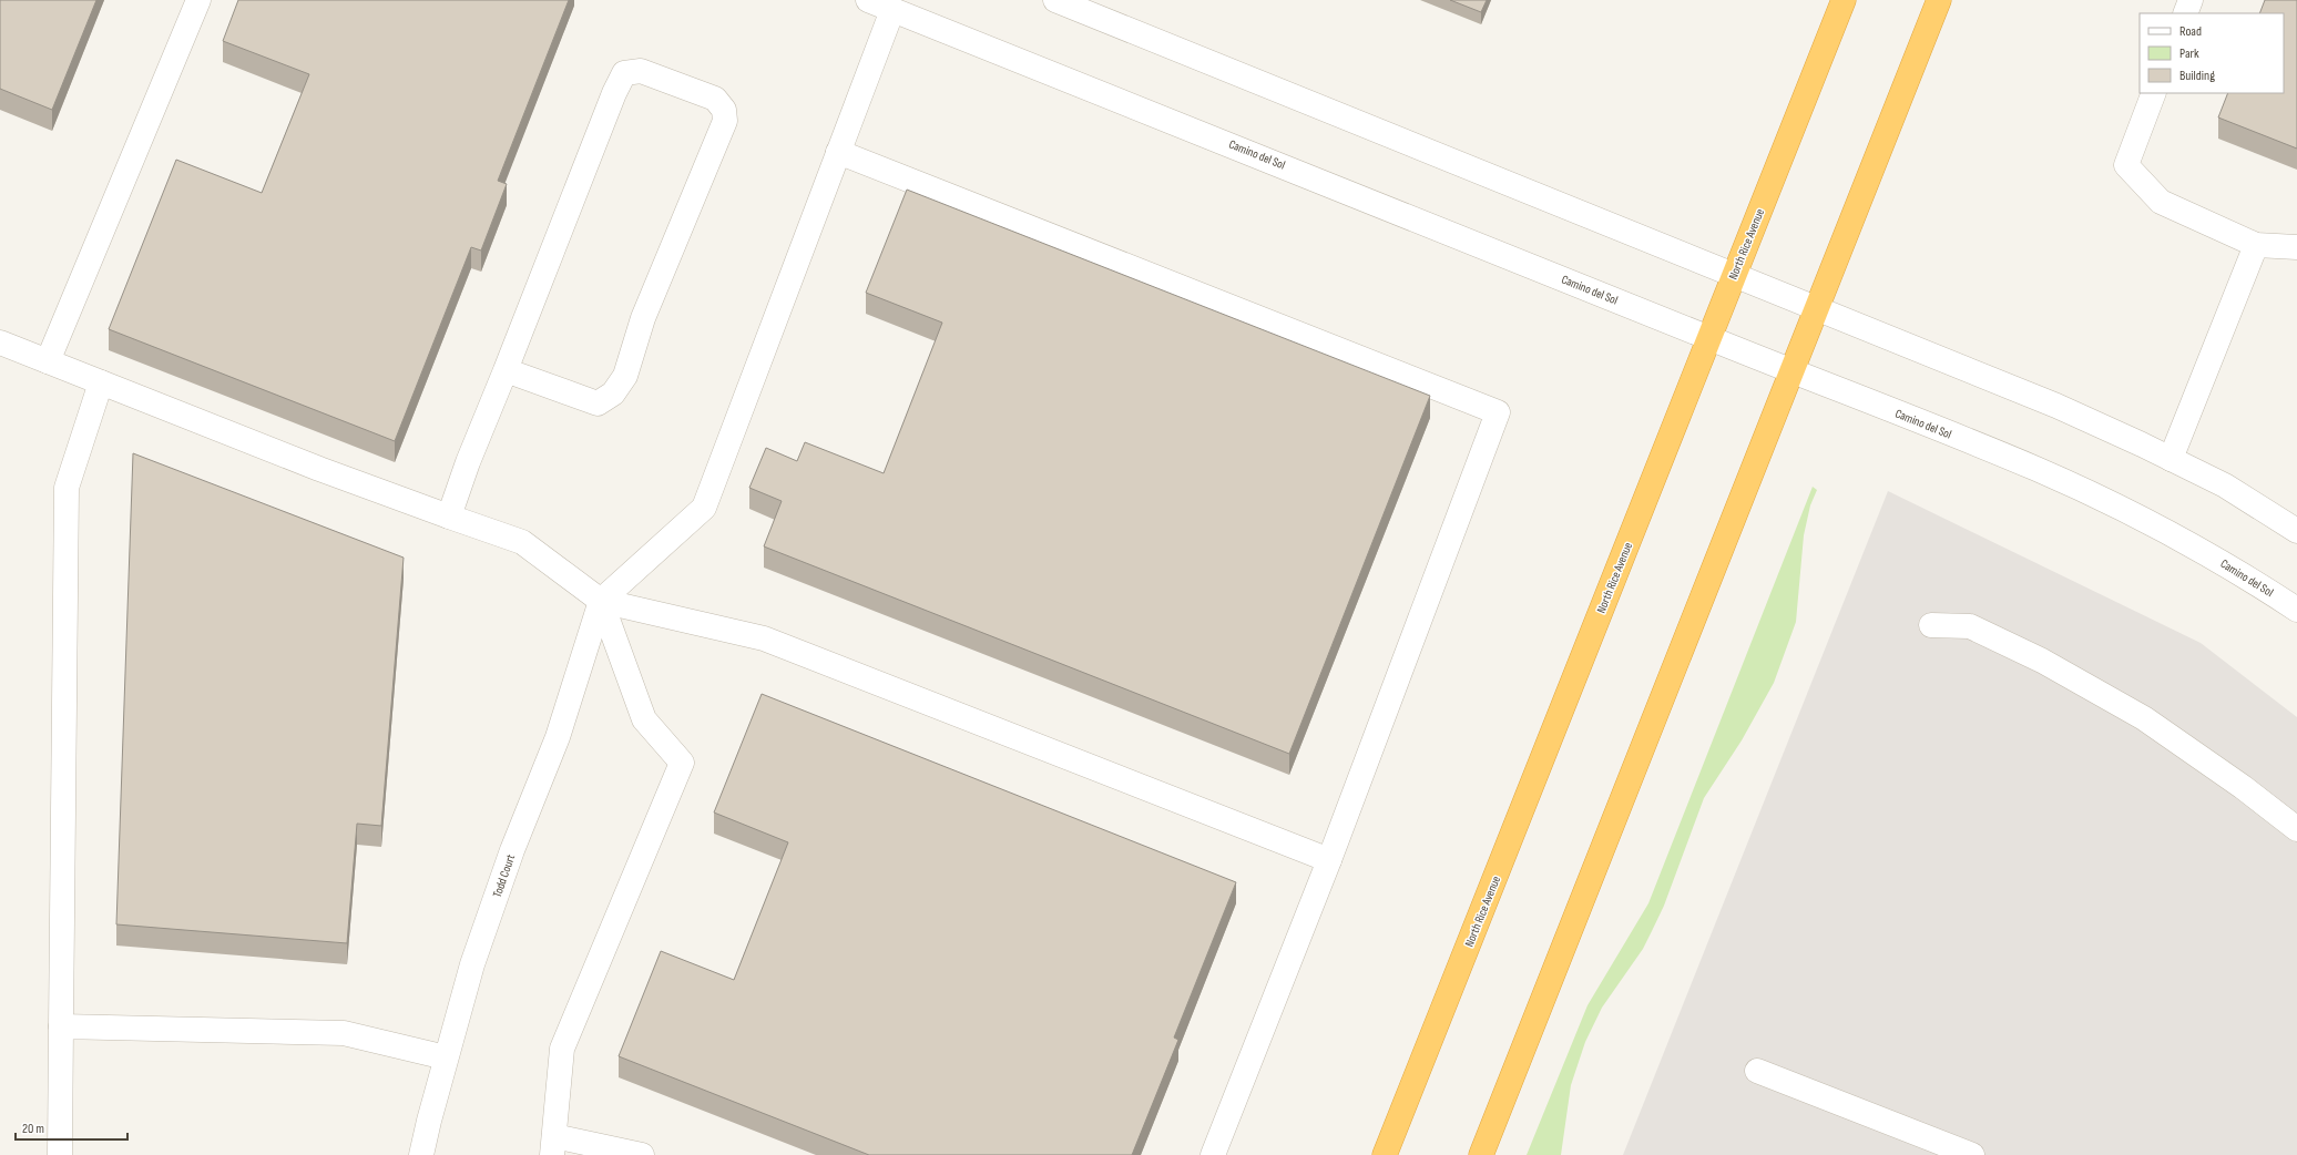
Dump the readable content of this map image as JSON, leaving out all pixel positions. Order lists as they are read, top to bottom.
{
  "streets": {
    "highway": ["North Rice Avenue"],
    "street": ["Camino del Sol", "Todd Court"]
  },
  "crossings": [
    ["Camino del Sol", "North Rice Avenue"]
  ],
  "legend": ["Road", "Park", "Building"],
  "scale_bar": "20 m"
}
